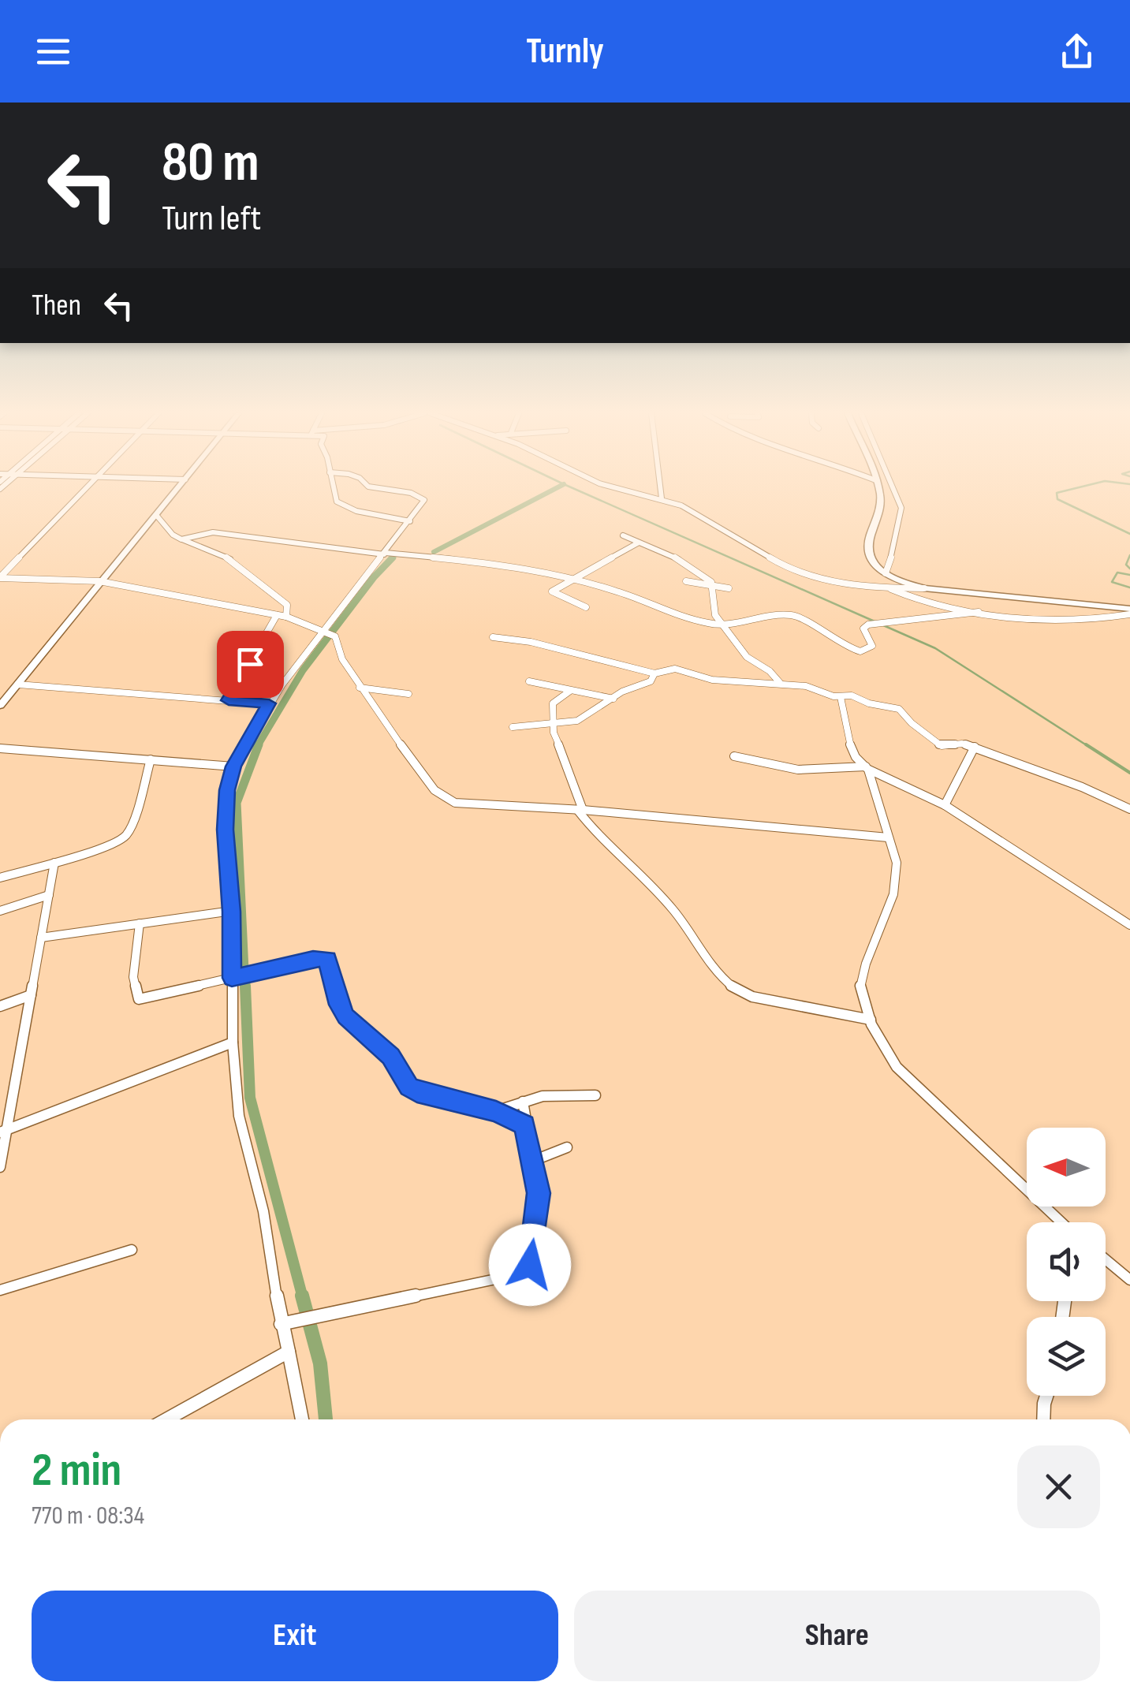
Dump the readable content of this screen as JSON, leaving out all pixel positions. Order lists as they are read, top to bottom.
{
  "north": "left",
  "page": {
    "header": "Turnly",
    "turn": ["80 m", "Turn left"],
    "then": "Then",
    "heading": ["2 min", "770 m · 08:34"],
    "buttons": ["Exit", "Share"]
  }
}
